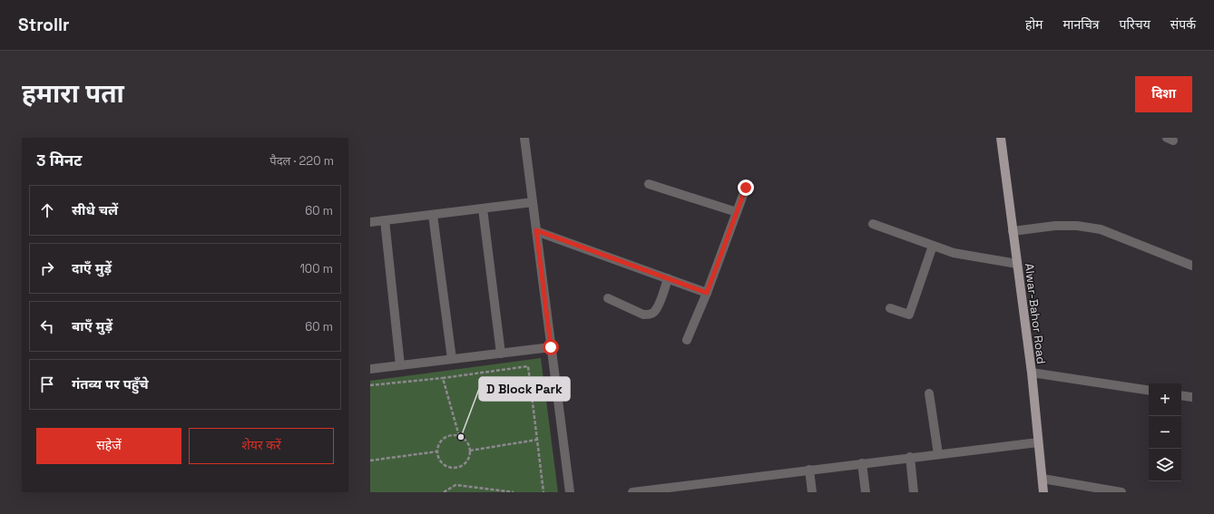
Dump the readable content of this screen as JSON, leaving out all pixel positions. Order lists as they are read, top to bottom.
{
  "streets": {
    "main road": ["Alwar-Bahor Road"]
  },
  "places": ["D Block Park"],
  "page": {
    "header": "Strollr",
    "nav": [
      "होम",
      "मानचित्र",
      "परिचय",
      "संपर्क"
    ],
    "buttons": [
      "दिशा",
      ["सहेजें", "शेयर करें"]
    ],
    "title": "हमारा पता",
    "heading": ["3 मिनट", "पैदल · 220 m"],
    "list": [
      ["सीधे चलें", "60 m"],
      ["दाएँ मुड़ें", "100 m"],
      ["बाएँ मुड़ें", "60 m"],
      "गंतव्य पर पहुँचे"
    ],
    "map_buttons": ["+", "−"]
  }
}
